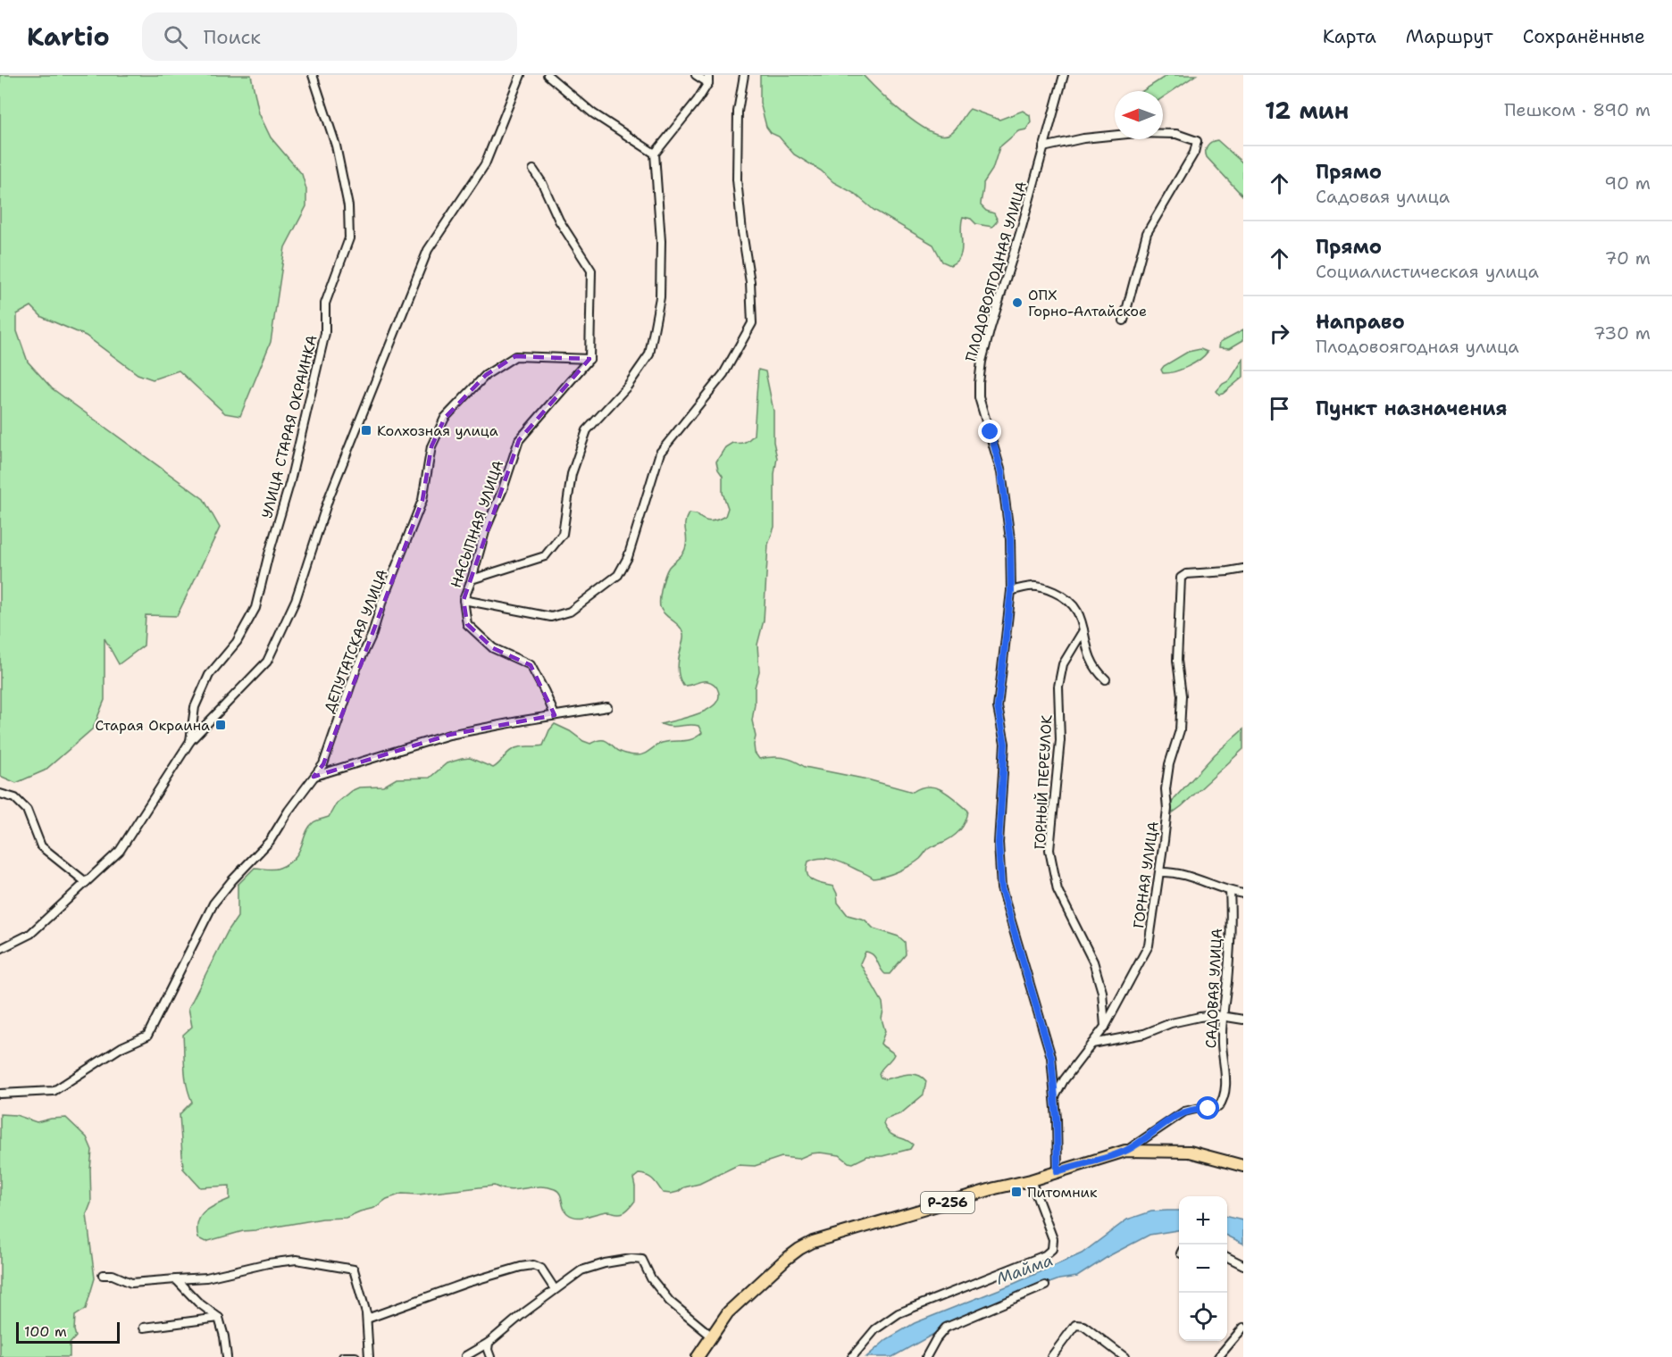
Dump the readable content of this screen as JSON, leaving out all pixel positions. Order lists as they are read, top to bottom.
{
  "streets": {
    "main road": ["Р-256"],
    "street": [
      "ПЛОДОВОЯГОДНАЯ УЛИЦА",
      "УЛИЦА СТАРАЯ ОКРАИНКА",
      "НАСЫПНАЯ УЛИЦА",
      "ДЕПУТАТСКАЯ УЛИЦА",
      "ГОРНЫЙ ПЕРЕУЛОК",
      "ГОРНАЯ УЛИЦА",
      "САДОВАЯ УЛИЦА"
    ]
  },
  "crossings": [
    ["ПЛОДОВОЯГОДНАЯ УЛИЦА", "ГОРНАЯ УЛИЦА"],
    ["ПЛОДОВОЯГОДНАЯ УЛИЦА", "Р-256"],
    ["НАСЫПНАЯ УЛИЦА", "ДЕПУТАТСКАЯ УЛИЦА"],
    ["ГОРНЫЙ ПЕРЕУЛОК", "ГОРНАЯ УЛИЦА"],
    ["САДОВАЯ УЛИЦА", "Р-256"]
  ],
  "water": ["Майма"],
  "places": {
    "other": ["ОПХ Горно-Алтайское"],
    "transit": ["Колхозная улица", "Старая Окраина", "Питомник"]
  },
  "scale_bar": "100 m",
  "north": "left",
  "page": {
    "header": "Kartio",
    "search": "Поиск",
    "nav": ["Карта", "Маршрут", "Сохранённые"],
    "heading": ["12 мин", "Пешком · 890 m"],
    "list": [
      ["Прямо", "Садовая улица", "90 m"],
      ["Прямо", "Социалистическая улица", "70 m"],
      ["Направо", "Плодовоягодная улица", "730 m"],
      "Пункт назначения"
    ],
    "map_buttons": ["+", "−"],
    "scale": "100 m"
  }
}
